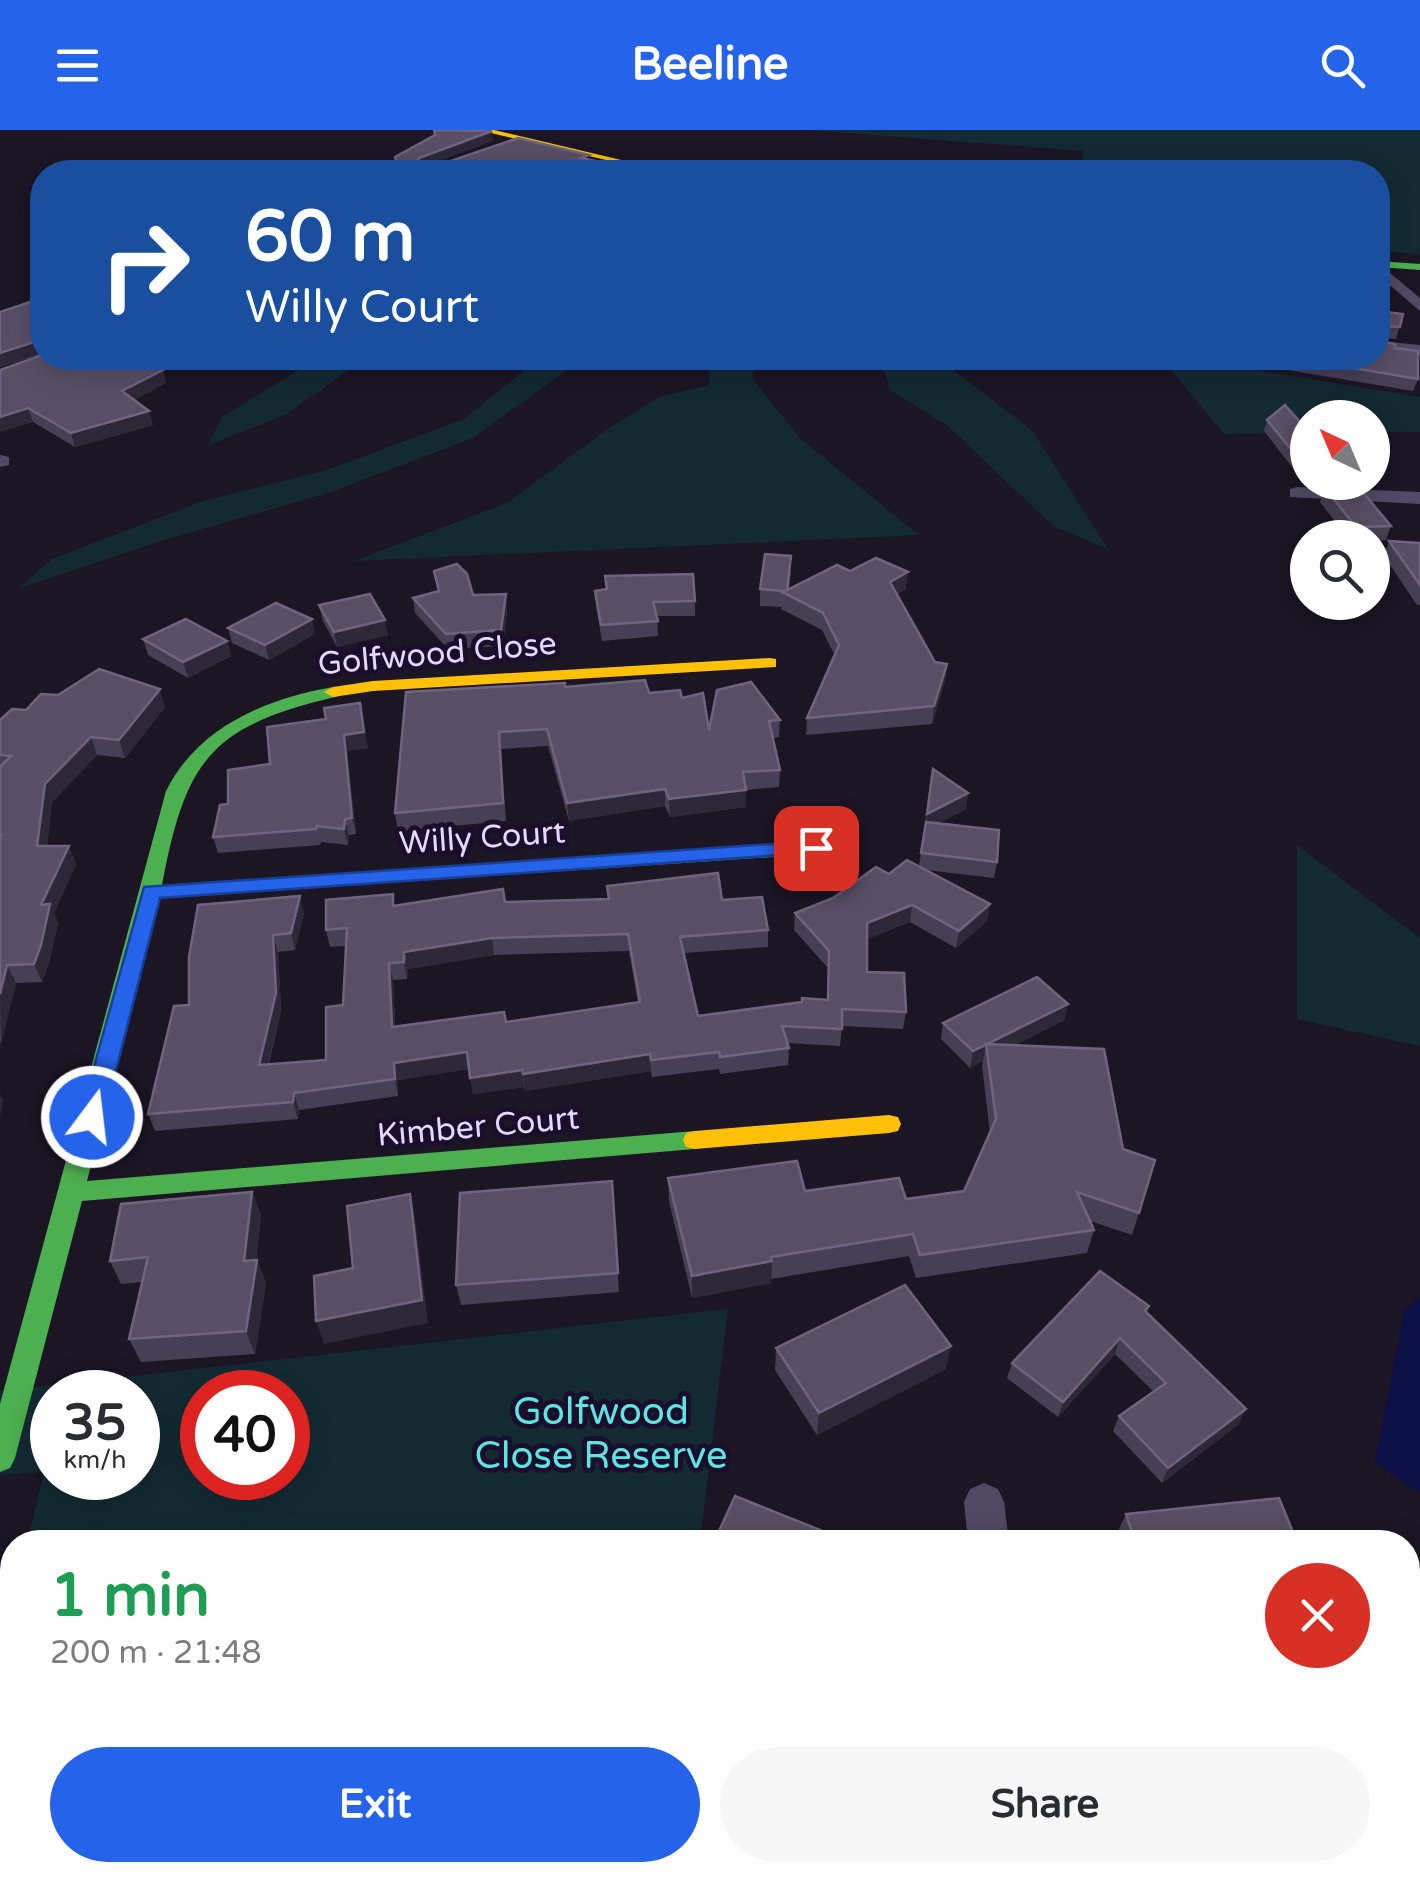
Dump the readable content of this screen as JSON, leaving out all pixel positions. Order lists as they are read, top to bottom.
{
  "streets": {
    "street": ["Golfwood Close", "Willy Court", "Kimber Court"]
  },
  "crossings": [
    ["Golfwood Close", "Willy Court"],
    ["Golfwood Close", "Kimber Court"]
  ],
  "parks": ["Golfwood Close Reserve"],
  "north": "top left",
  "page": {
    "header": "Beeline",
    "turn": ["60 m", "Willy Court"],
    "speed": "35 km/h",
    "limit": "40",
    "heading": ["1 min", "200 m · 21:48"],
    "buttons": ["Exit", "Share"]
  }
}
